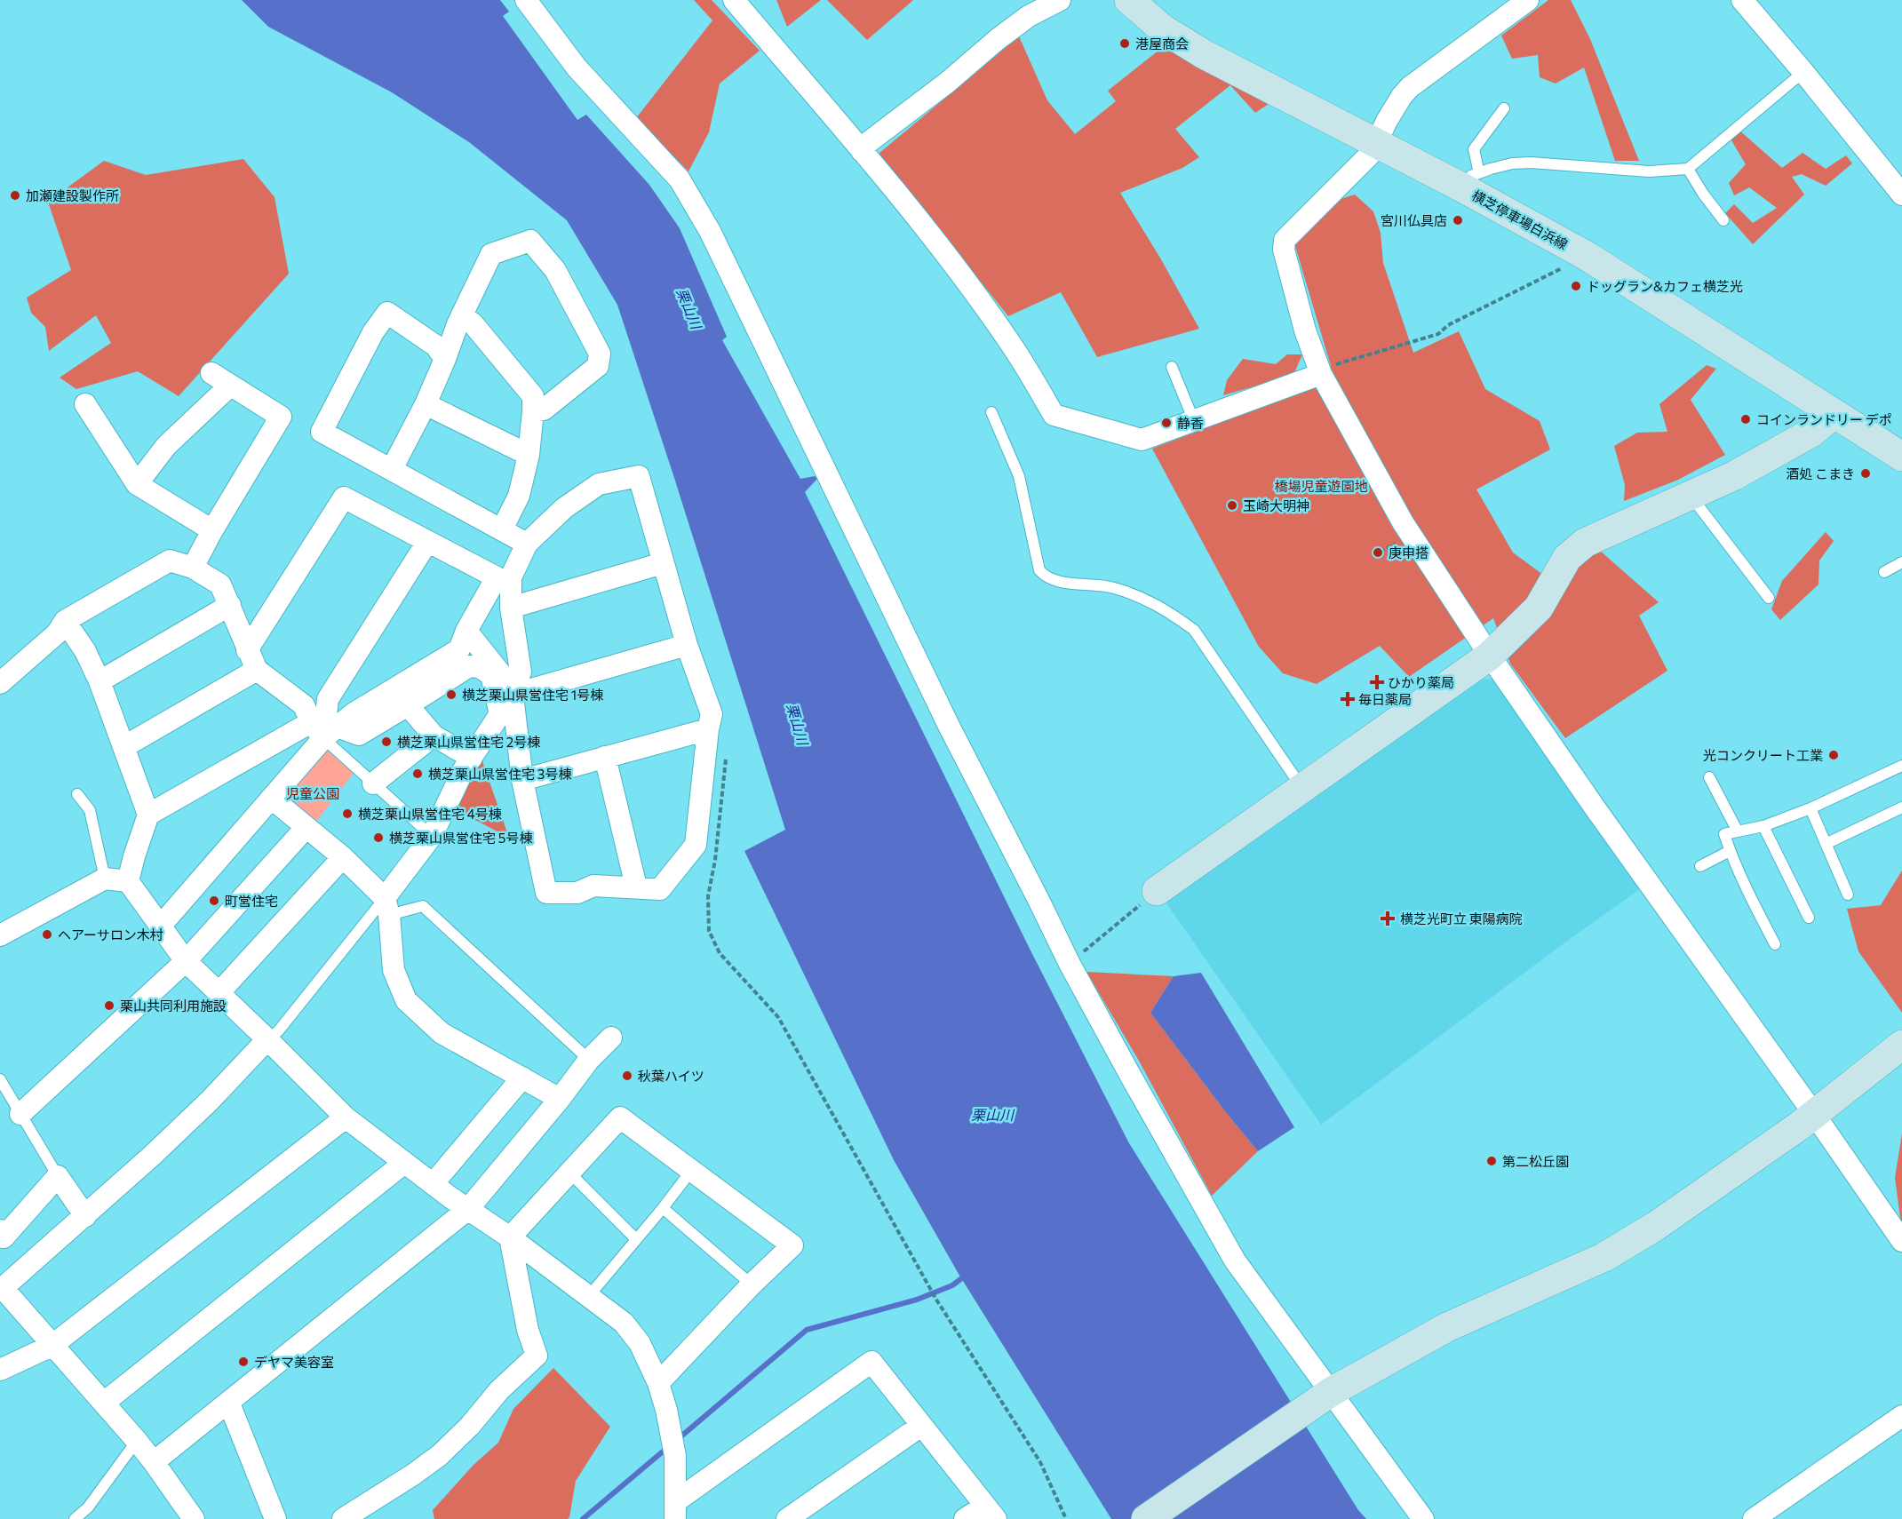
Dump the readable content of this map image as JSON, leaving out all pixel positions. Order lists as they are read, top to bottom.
{
  "streets": {
    "street": ["横芝停車場白浜線"]
  },
  "water": ["栗山川"],
  "parks": ["橋場児童遊園地", "児童公園"],
  "places": {
    "other": [
      "港屋商会",
      "加瀬建設製作所",
      "宮川仏具店",
      "ドッグラン&カフェ横芝光",
      "コインランドリー デポ",
      "静香",
      "酒処 こまき",
      "玉崎大明神",
      "庚申搭",
      "横芝栗山県営住宅 1号棟",
      "横芝栗山県営住宅 2号棟",
      "光コンクリート工業",
      "横芝栗山県営住宅 3号棟",
      "横芝栗山県営住宅 4号棟",
      "横芝栗山県営住宅 5号棟",
      "町営住宅",
      "ヘアーサロン木村",
      "栗山共同利用施設",
      "秋葉ハイツ",
      "第二松丘園",
      "デヤマ美容室"
    ],
    "health": ["ひかり薬局", "毎日薬局", "横芝光町立 東陽病院"]
  }
}
